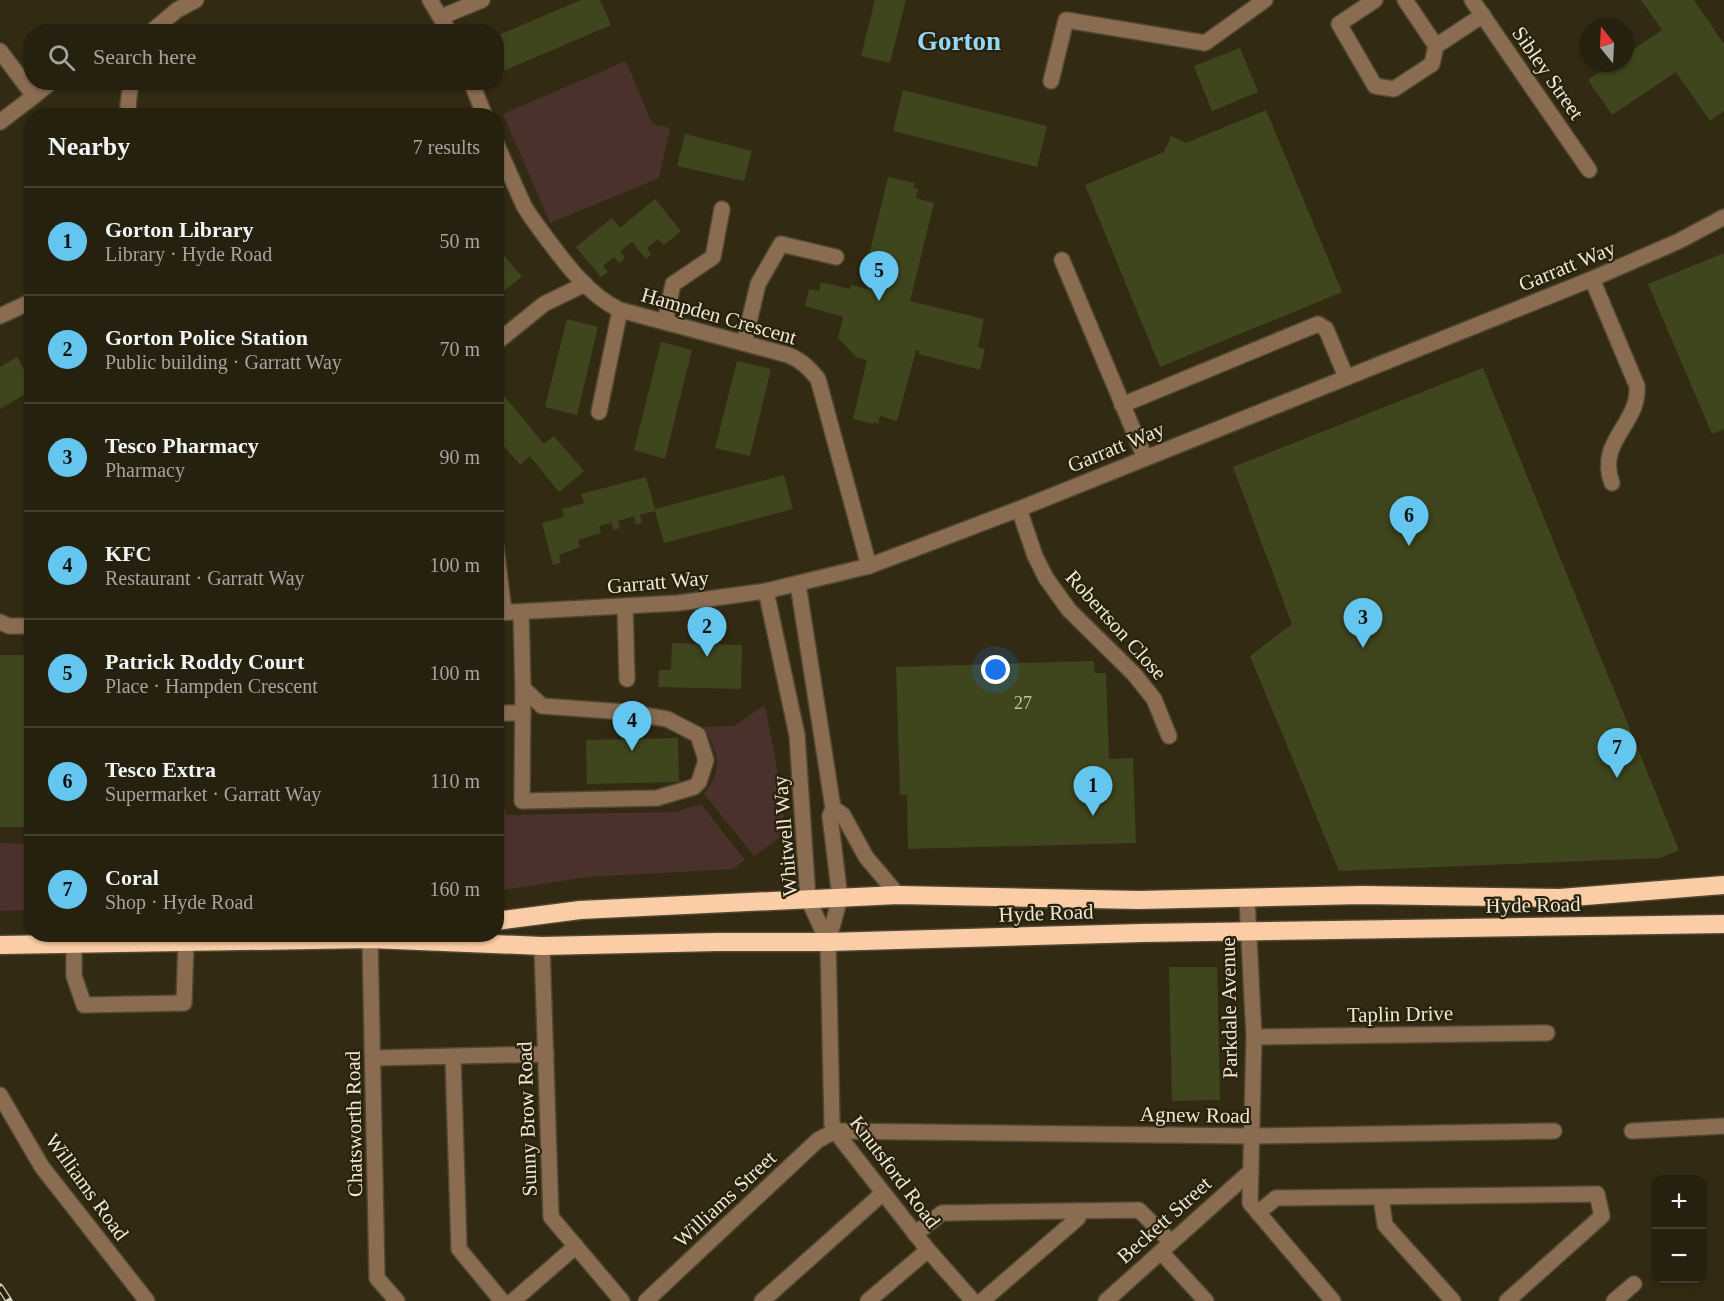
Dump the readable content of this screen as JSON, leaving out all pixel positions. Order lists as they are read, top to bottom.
{
  "streets": {
    "highway": ["Hyde Road"],
    "street": [
      "Sibley Street",
      "Garratt Way",
      "Hampden Crescent",
      "Robertson Close",
      "Whitwell Way",
      "Parkdale Avenue",
      "Taplin Drive",
      "Agnew Road",
      "Sunny Brow Road",
      "Chatsworth Road",
      "Knutsford Road",
      "Williams Road",
      "Williams Street",
      "Beckett Street"
    ]
  },
  "crossings": [
    ["Garratt Way", "Hampden Crescent"],
    ["Garratt Way", "Robertson Close"],
    ["Garratt Way", "Whitwell Way"],
    ["Whitwell Way", "Hyde Road"],
    ["Whitwell Way", "Knutsford Road"],
    ["Hyde Road", "Parkdale Avenue"],
    ["Hyde Road", "Sunny Brow Road"],
    ["Hyde Road", "Knutsford Road"],
    ["Parkdale Avenue", "Taplin Drive"],
    ["Parkdale Avenue", "Agnew Road"],
    ["Parkdale Avenue", "Beckett Street"],
    ["Agnew Road", "Knutsford Road"],
    ["Agnew Road", "Williams Street"],
    ["Knutsford Road", "Williams Street"]
  ],
  "districts": ["Gorton"],
  "house_numbers": ["27"],
  "north": "top",
  "page": {
    "search": "Search here",
    "heading": ["Nearby", "7 results"],
    "list": [
      {
        "mark": "1",
        "name": "Gorton Library",
        "note": "Library · Hyde Road",
        "value": "50 m"
      },
      {
        "mark": "2",
        "name": "Gorton Police Station",
        "note": "Public building · Garratt Way",
        "value": "70 m"
      },
      {
        "mark": "3",
        "name": "Tesco Pharmacy",
        "note": "Pharmacy",
        "value": "90 m"
      },
      {
        "mark": "4",
        "name": "KFC",
        "note": "Restaurant · Garratt Way",
        "value": "100 m"
      },
      {
        "mark": "5",
        "name": "Patrick Roddy Court",
        "note": "Place · Hampden Crescent",
        "value": "100 m"
      },
      {
        "mark": "6",
        "name": "Tesco Extra",
        "note": "Supermarket · Garratt Way",
        "value": "110 m"
      },
      {
        "mark": "7",
        "name": "Coral",
        "note": "Shop · Hyde Road",
        "value": "160 m"
      }
    ],
    "pins": [
      "5",
      "6",
      "3",
      "2",
      "4",
      "7",
      "1"
    ],
    "map_buttons": ["+", "−"]
  }
}
